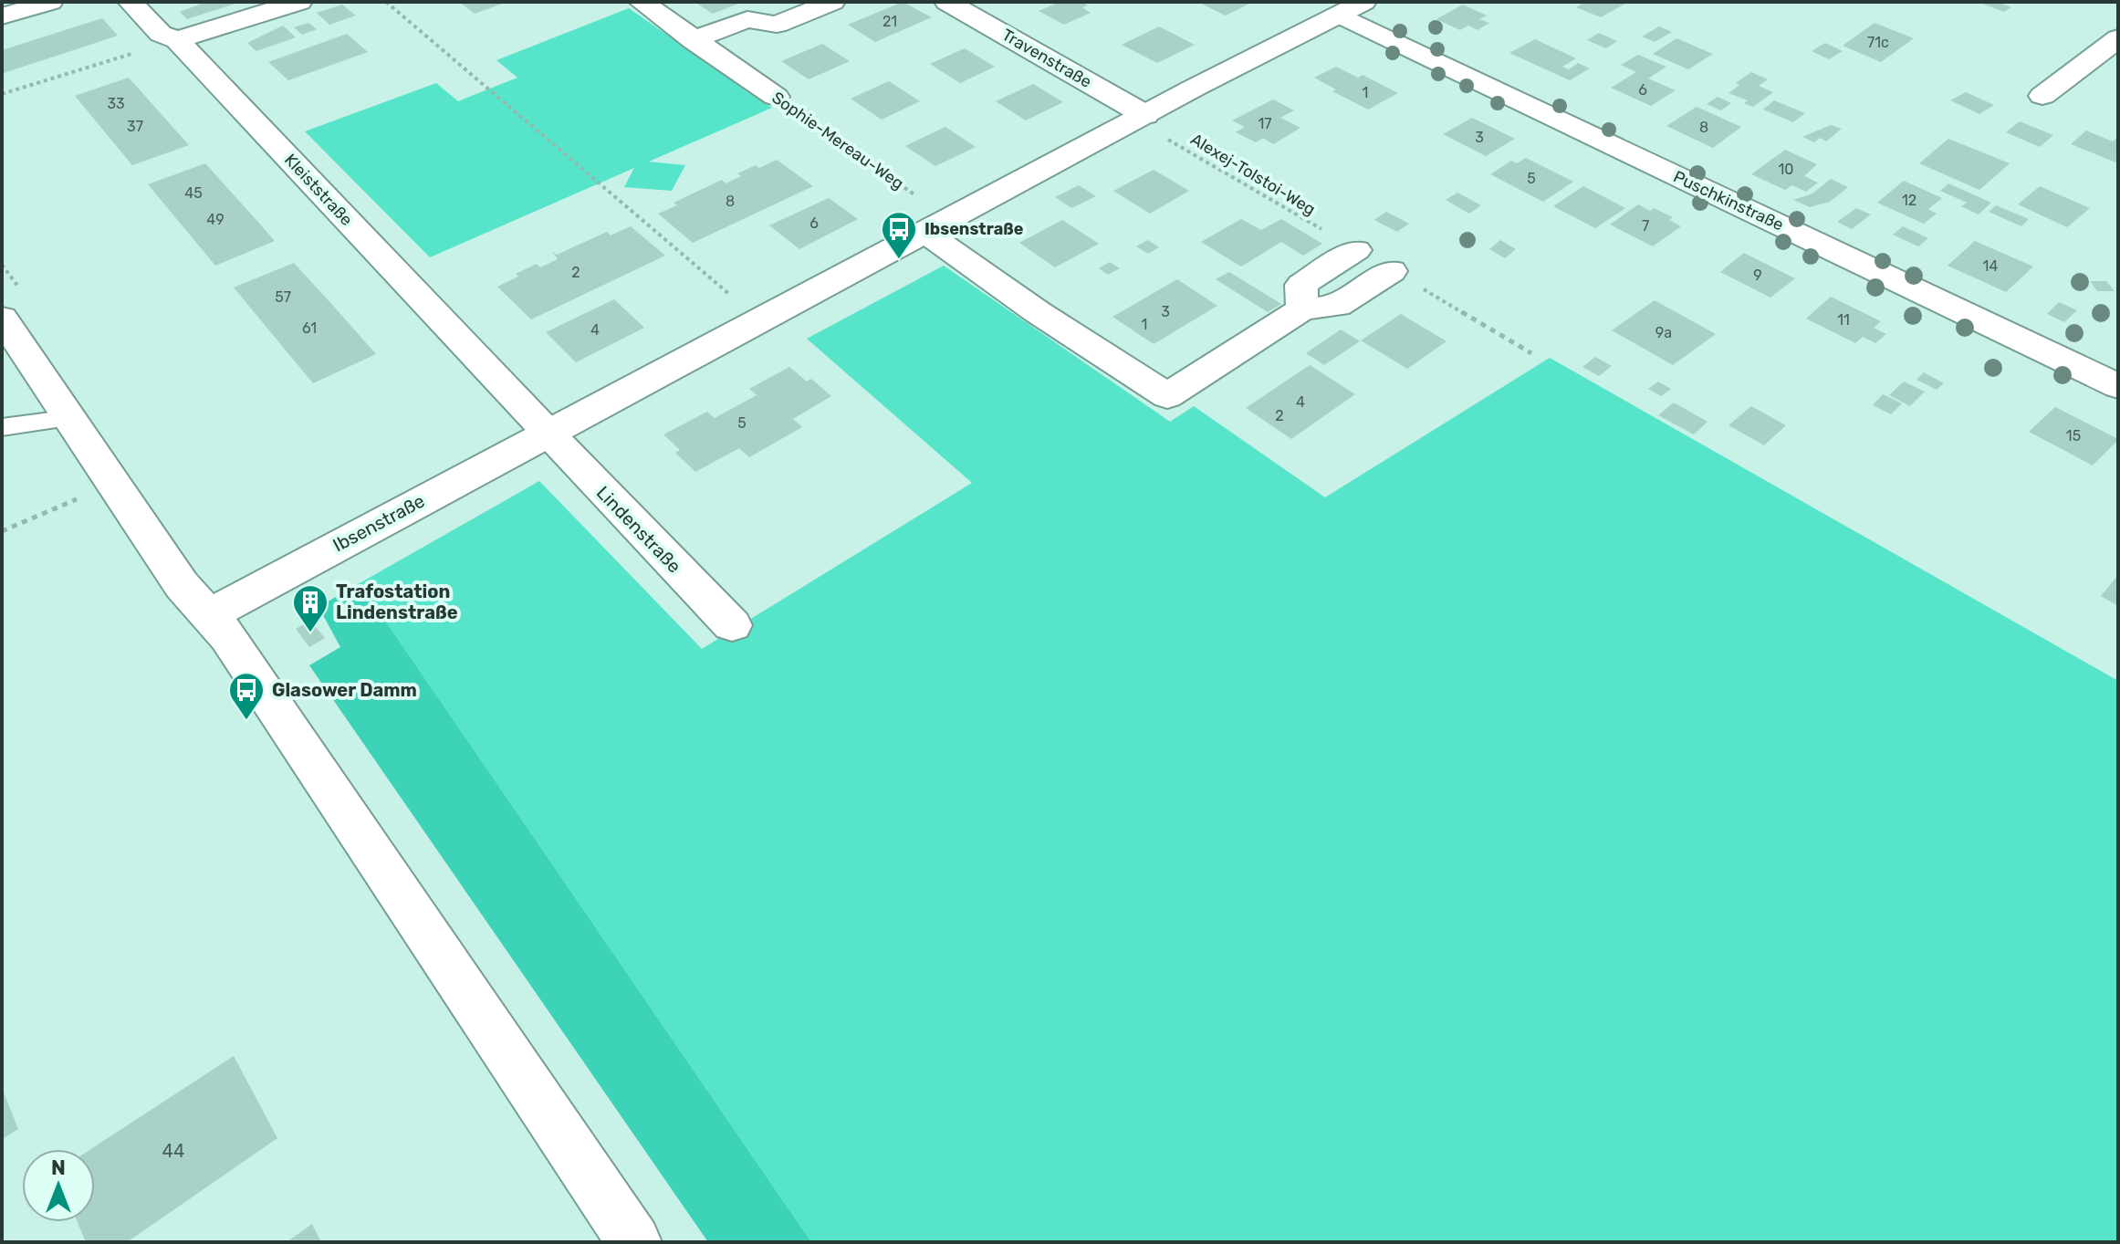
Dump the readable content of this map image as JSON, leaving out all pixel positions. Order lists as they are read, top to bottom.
{
  "streets": {
    "street": [
      "Travenstraße",
      "Sophie-Mereau-Weg",
      "Kleiststraße",
      "Puschkinstraße",
      "Ibsenstraße",
      "Lindenstraße"
    ],
    "path": ["Alexej-Tolstoi-Weg"]
  },
  "crossings": [
    ["Travenstraße", "Alexej-Tolstoi-Weg"],
    ["Travenstraße", "Ibsenstraße"],
    ["Sophie-Mereau-Weg", "Ibsenstraße"],
    ["Alexej-Tolstoi-Weg", "Ibsenstraße"],
    ["Kleiststraße", "Ibsenstraße"],
    ["Kleiststraße", "Lindenstraße"],
    ["Puschkinstraße", "Ibsenstraße"],
    ["Ibsenstraße", "Lindenstraße"]
  ],
  "places": {
    "bus stop": ["Ibsenstraße", "Glasower Damm"],
    "building": ["Trafostation Lindenstraße"]
  },
  "house_numbers": [
    "21",
    "71c",
    "6",
    "1",
    "33",
    "17",
    "37",
    "8",
    "3",
    "10",
    "5",
    "45",
    "12",
    "8",
    "49",
    "6",
    "7",
    "14",
    "2",
    "9",
    "57",
    "3",
    "11",
    "1",
    "61",
    "4",
    "9a",
    "4",
    "2",
    "5",
    "15",
    "44"
  ],
  "north": "top"
}
